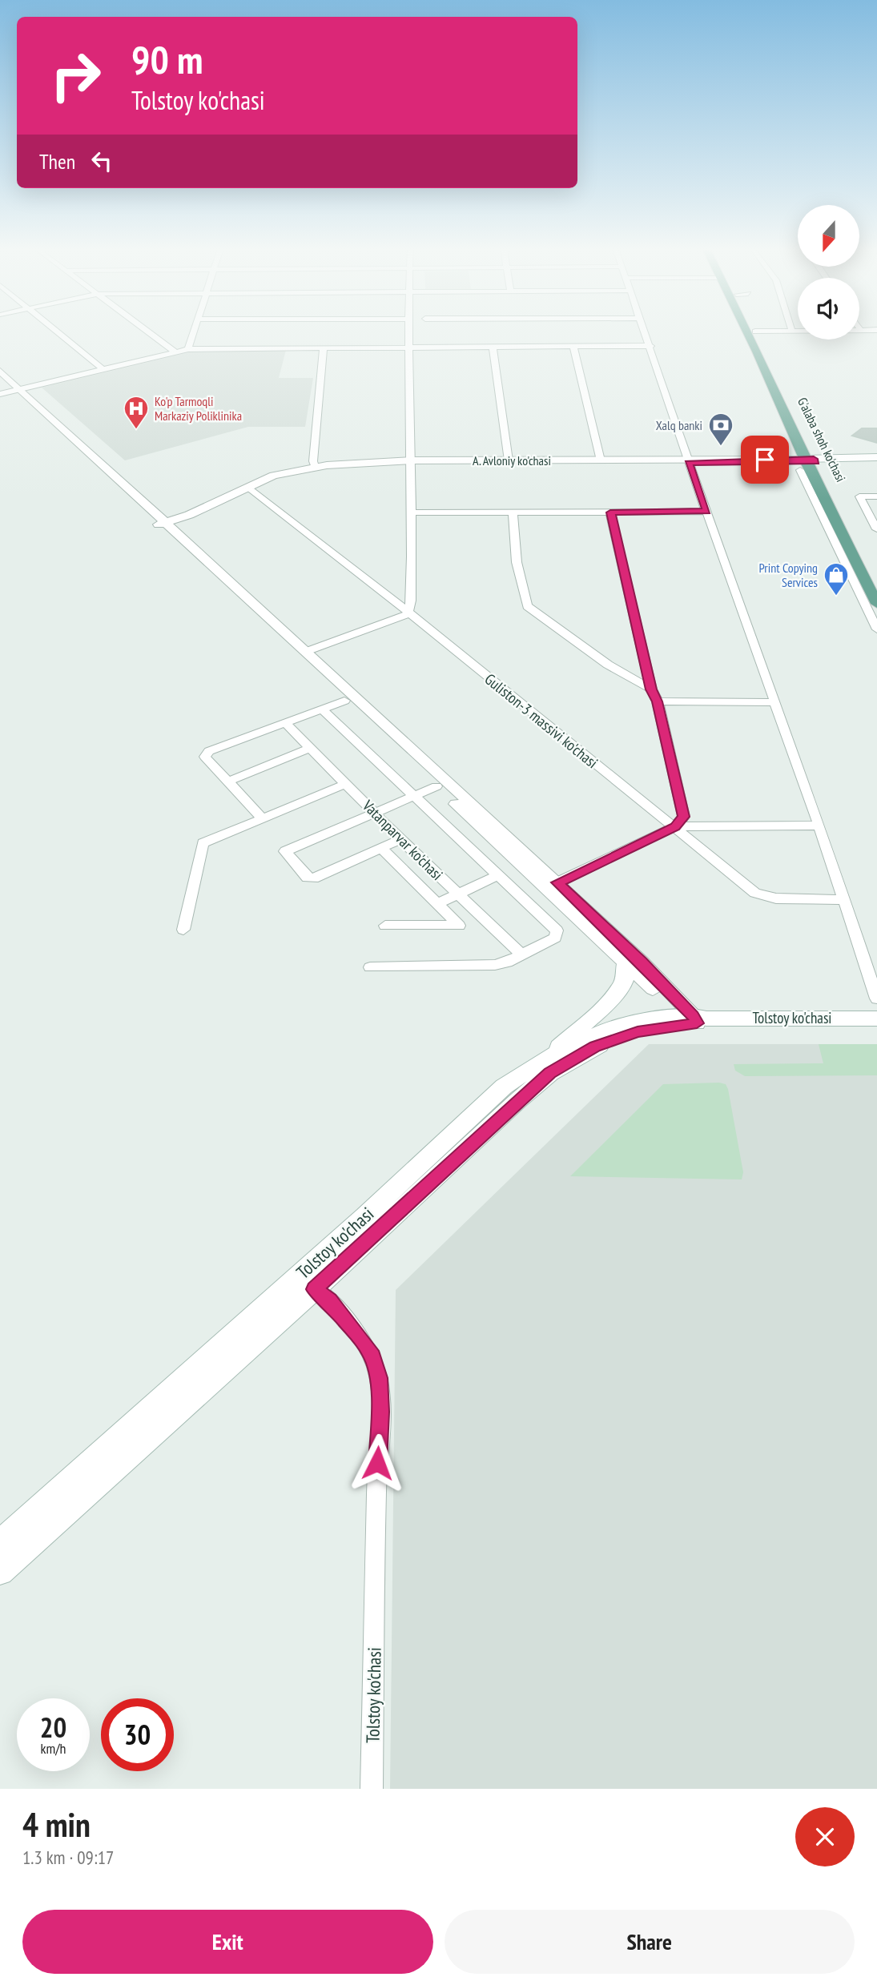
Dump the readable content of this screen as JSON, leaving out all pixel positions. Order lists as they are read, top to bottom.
{
  "streets": {
    "main road": ["G'alaba shoh ko'chasi", "A. Avloniy ko'chasi", "Tolstoy ko'chasi"],
    "street": ["Guliston-3 massivi ko'chasi", "Vatanparvar ko'chasi"]
  },
  "crossings": [
    ["G'alaba shoh ko'chasi", "A. Avloniy ko'chasi"],
    ["A. Avloniy ko'chasi", "Guliston-3 massivi ko'chasi"]
  ],
  "places": {
    "hospital": ["Ko'p Tarmoqli Markaziy Poliklinika"],
    "bank": ["Xalq banki"],
    "shop": ["Print Copying Services"]
  },
  "north": "bottom",
  "page": {
    "turn": ["90 m", "Tolstoy ko'chasi"],
    "then": "Then",
    "speed": "20 km/h",
    "limit": "30",
    "heading": ["4 min", "1.3 km · 09:17"],
    "buttons": ["Exit", "Share"]
  }
}
